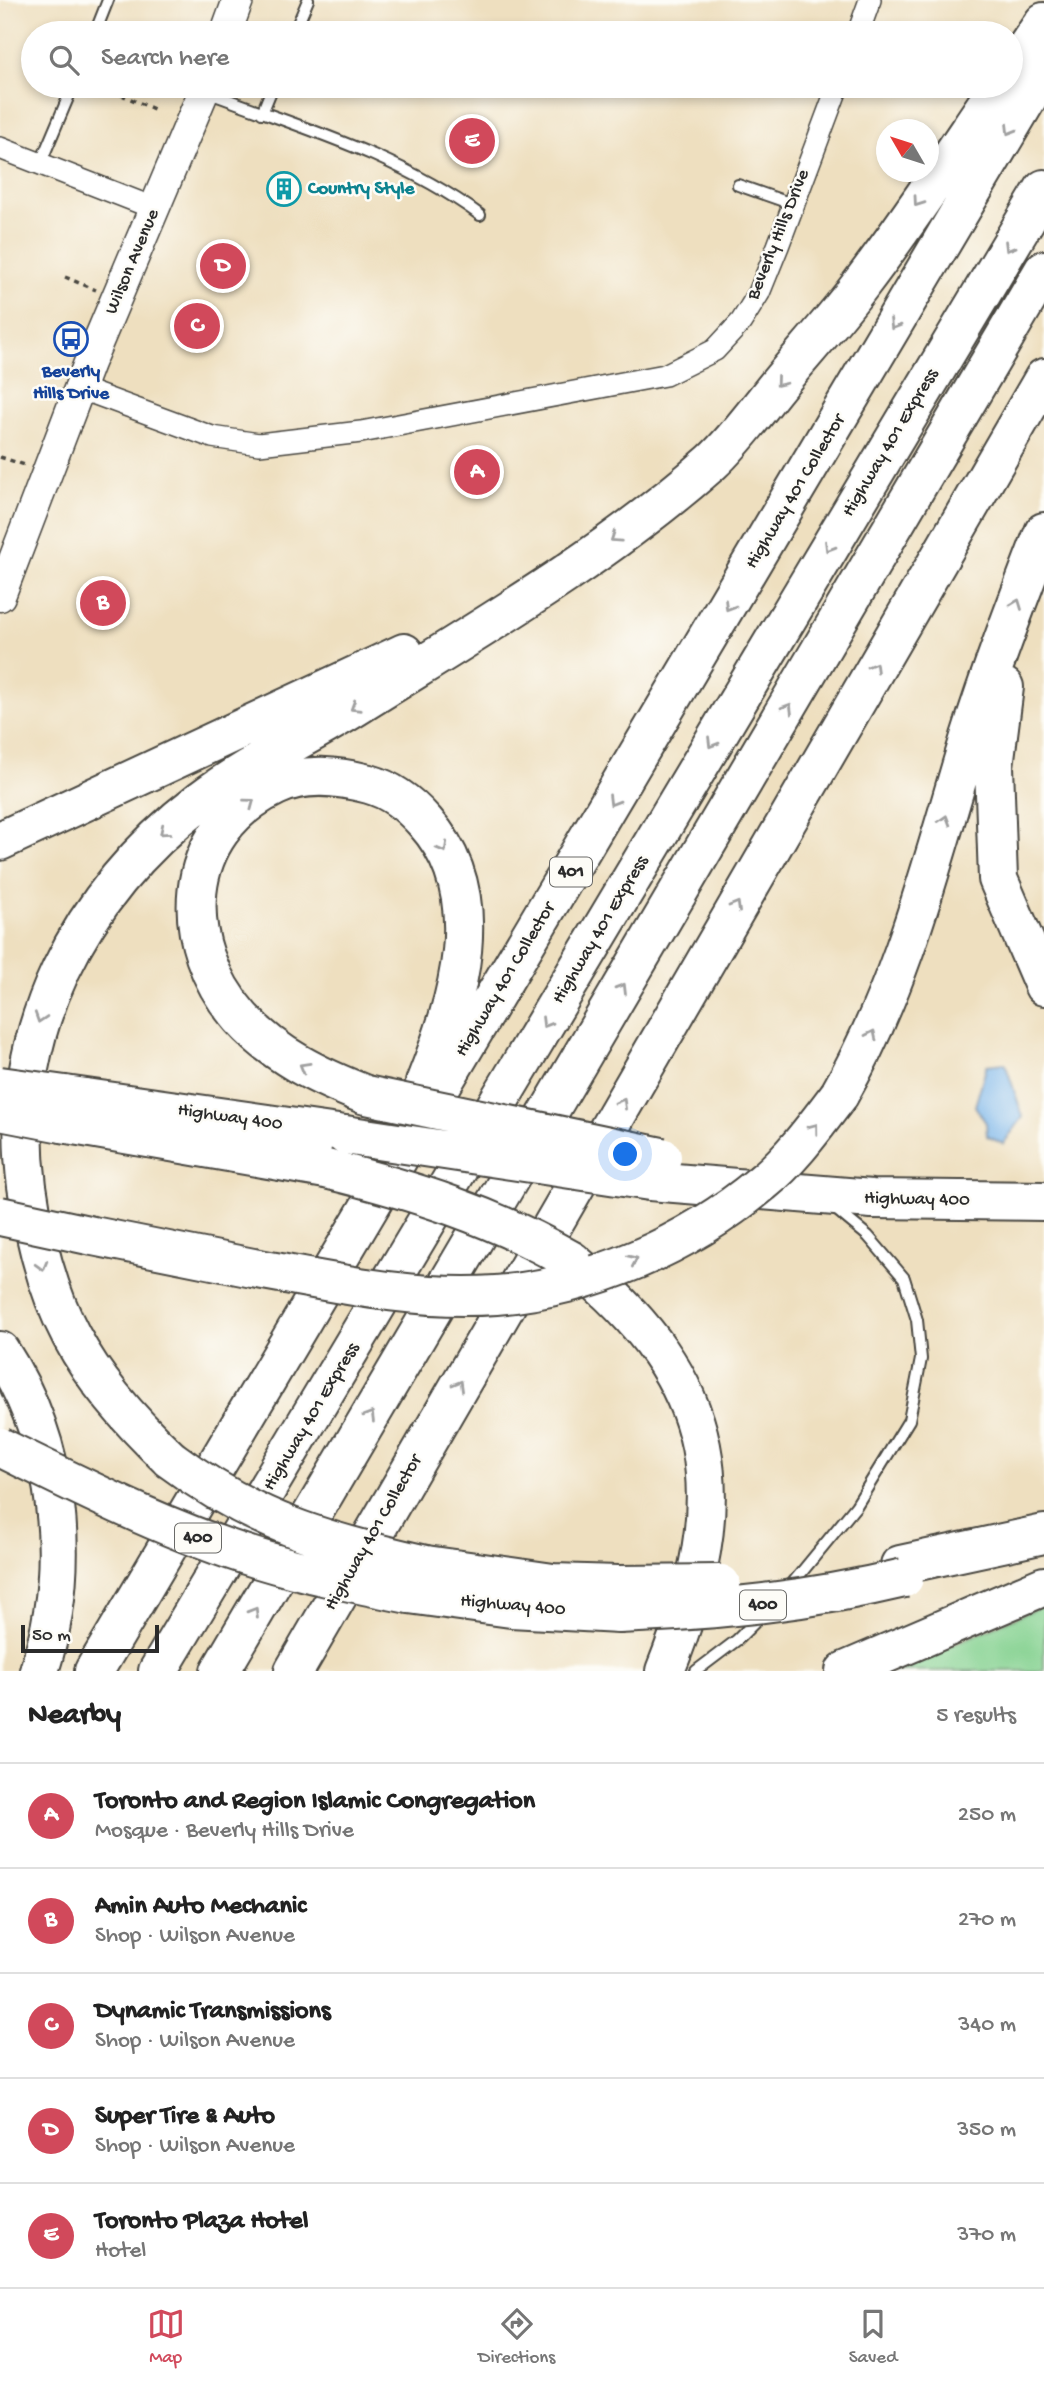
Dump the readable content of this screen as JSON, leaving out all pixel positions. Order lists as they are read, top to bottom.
{
  "streets": {
    "highway": [
      "Highway 401 Express",
      "Highway 401 Collector",
      "401",
      "Highway 400",
      "400"
    ],
    "main road": ["Wilson Avenue"],
    "street": ["Beverly Hills Drive"]
  },
  "crossings": [
    ["Beverly Hills Drive", "Wilson Avenue"]
  ],
  "places": {
    "building": ["Country Style"],
    "bus stop": ["Beverly Hills Drive"]
  },
  "scale_bar": "50 m",
  "north": "top left",
  "page": {
    "search": "Search here",
    "pins": [
      "E",
      "D",
      "C",
      "A",
      "B"
    ],
    "scale": "50 m",
    "heading": ["Nearby", "5 results"],
    "list": [
      {
        "mark": "A",
        "name": "Toronto and Region Islamic Congregation",
        "note": "Mosque · Beverly Hills Drive",
        "value": "250 m"
      },
      {
        "mark": "B",
        "name": "Amin Auto Mechanic",
        "note": "Shop · Wilson Avenue",
        "value": "270 m"
      },
      {
        "mark": "C",
        "name": "Dynamic Transmissions",
        "note": "Shop · Wilson Avenue",
        "value": "340 m"
      },
      {
        "mark": "D",
        "name": "Super Tire & Auto",
        "note": "Shop · Wilson Avenue",
        "value": "350 m"
      },
      {
        "mark": "E",
        "name": "Toronto Plaza Hotel",
        "note": "Hotel",
        "value": "370 m"
      }
    ],
    "nav": ["Map", "Directions", "Saved"]
  }
}
